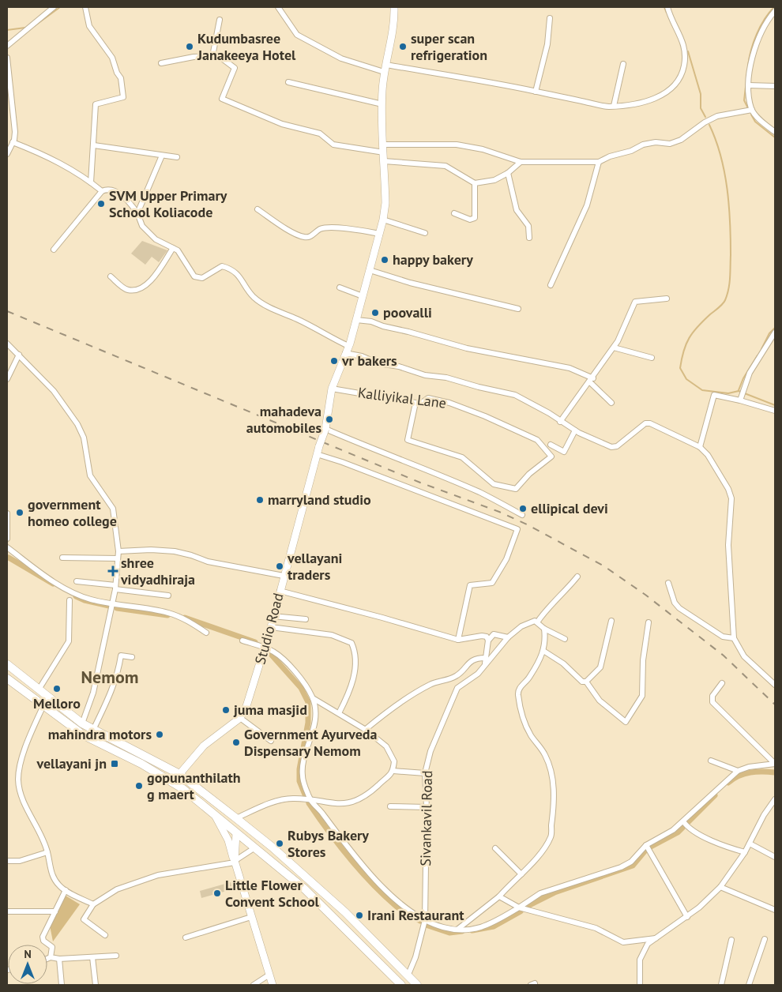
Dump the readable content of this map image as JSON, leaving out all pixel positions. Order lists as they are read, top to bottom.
{
  "streets": {
    "street": ["Kalliyikal Lane", "Studio Road", "Sivankavil Road"]
  },
  "crossings": [
    ["Kalliyikal Lane", "Studio Road"]
  ],
  "districts": ["Nemom"],
  "places": {
    "other": [
      "Kudumbasree Janakeeya Hotel",
      "super scan refrigeration",
      "SVM Upper Primary School Koliacode",
      "happy bakery",
      "poovalli",
      "vr bakers",
      "mahadeva automobiles",
      "marryland studio",
      "ellipical devi",
      "government homeo college",
      "vellayani traders",
      "Melloro",
      "juma masjid",
      "mahindra motors",
      "Government Ayurveda Dispensary Nemom",
      "gopunanthilath g maert",
      "Rubys Bakery Stores",
      "Little Flower Convent School",
      "Irani Restaurant"
    ],
    "health": ["shree vidyadhiraja"],
    "transit": ["vellayani jn"]
  },
  "north": "top"
}
